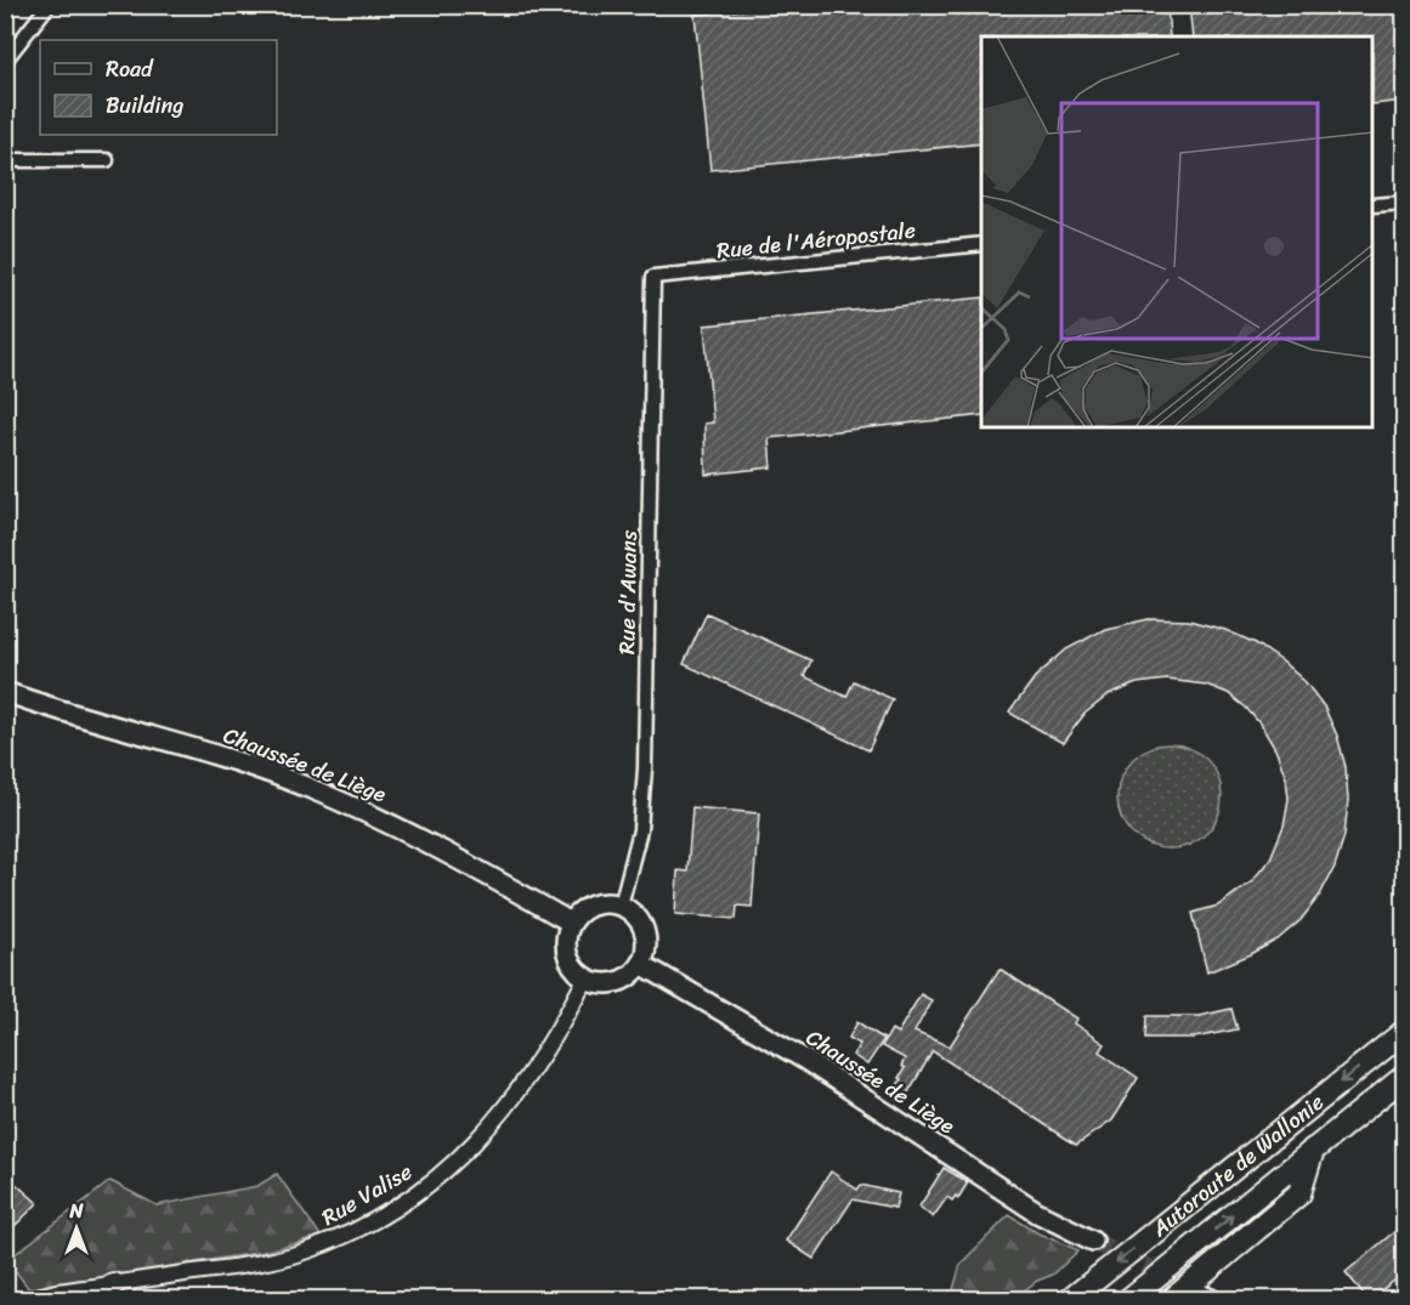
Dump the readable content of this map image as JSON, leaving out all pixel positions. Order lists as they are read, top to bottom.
{
  "streets": {
    "highway": ["Autoroute de Wallonie"],
    "main road": ["Chaussée de Liège"],
    "street": ["Rue de l'Aéropostale", "Rue d'Awans", "Rue Valise"]
  },
  "crossings": [
    ["Rue de l'Aéropostale", "Rue d'Awans"],
    ["Rue d'Awans", "Chaussée de Liège"],
    ["Rue d'Awans", "Rue Valise"],
    ["Chaussée de Liège", "Rue Valise"]
  ],
  "legend": ["Road", "Building"],
  "north": "top"
}
